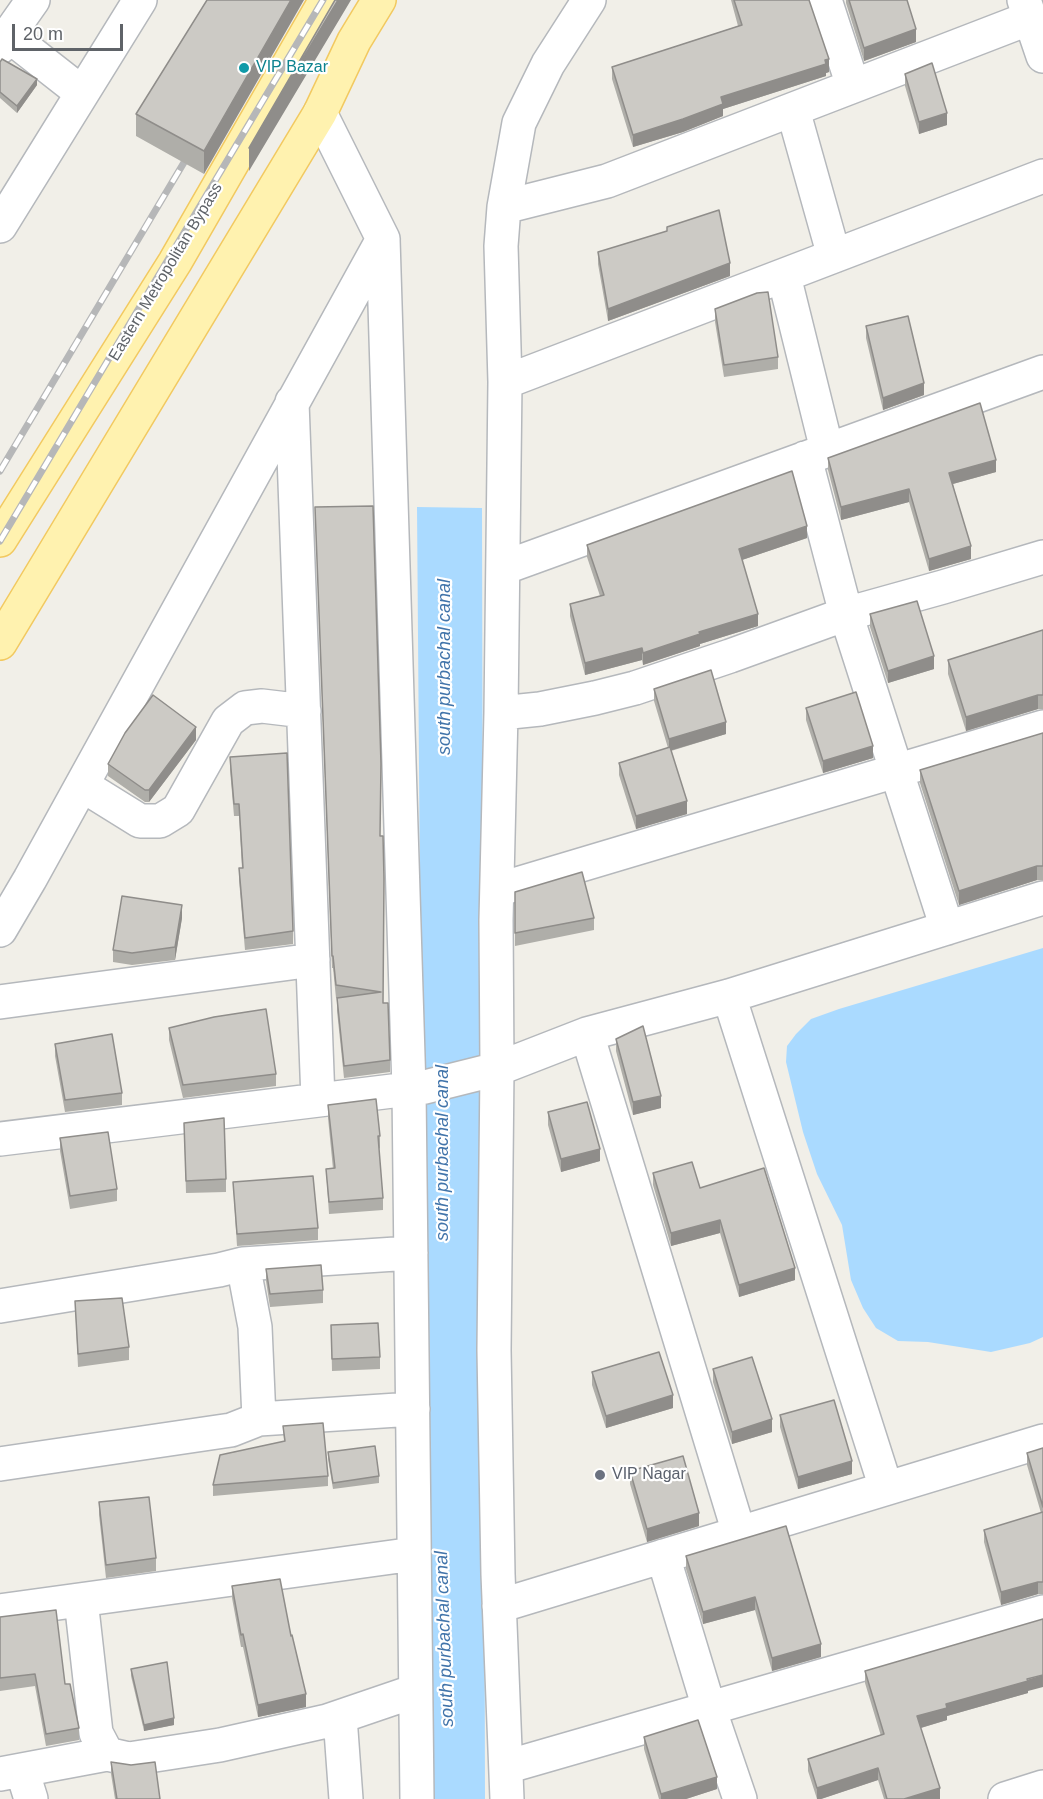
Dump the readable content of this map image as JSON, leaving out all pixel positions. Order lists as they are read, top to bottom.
{
  "streets": {
    "main road": ["Eastern Metropolitan Bypass"]
  },
  "water": ["south purbachal canal"],
  "places": ["VIP Bazar", "VIP Nagar"],
  "scale_bar": "20 m"
}
